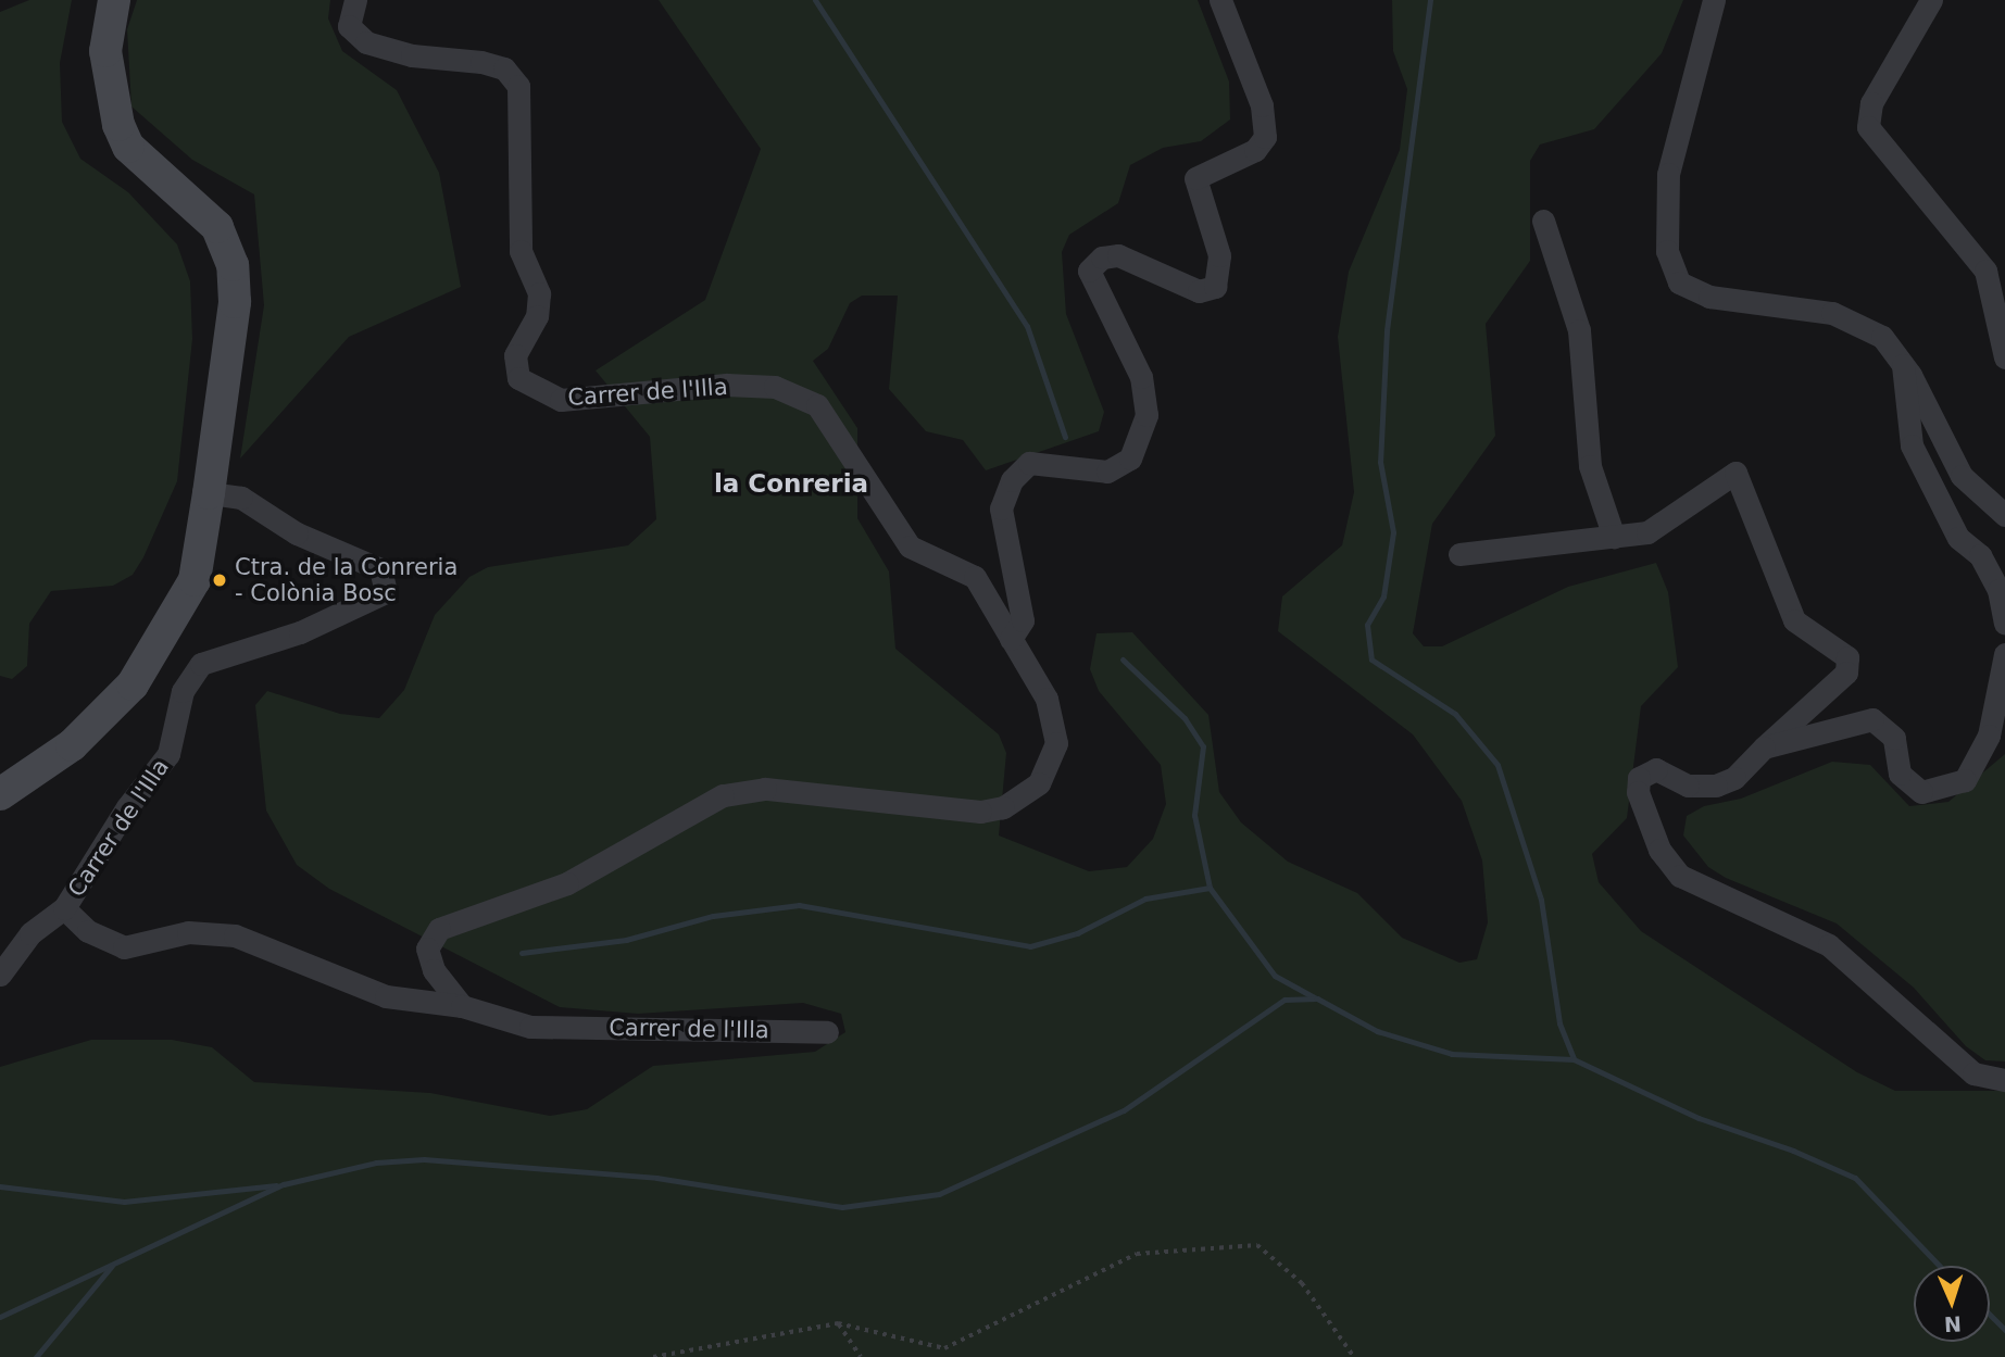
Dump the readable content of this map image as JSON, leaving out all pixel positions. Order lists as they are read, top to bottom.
{
  "streets": {
    "street": ["Carrer de l'Illa"]
  },
  "districts": ["la Conreria"],
  "places": ["Ctra. de la Conreria - Colònia Bosc"],
  "north": "bottom"
}
